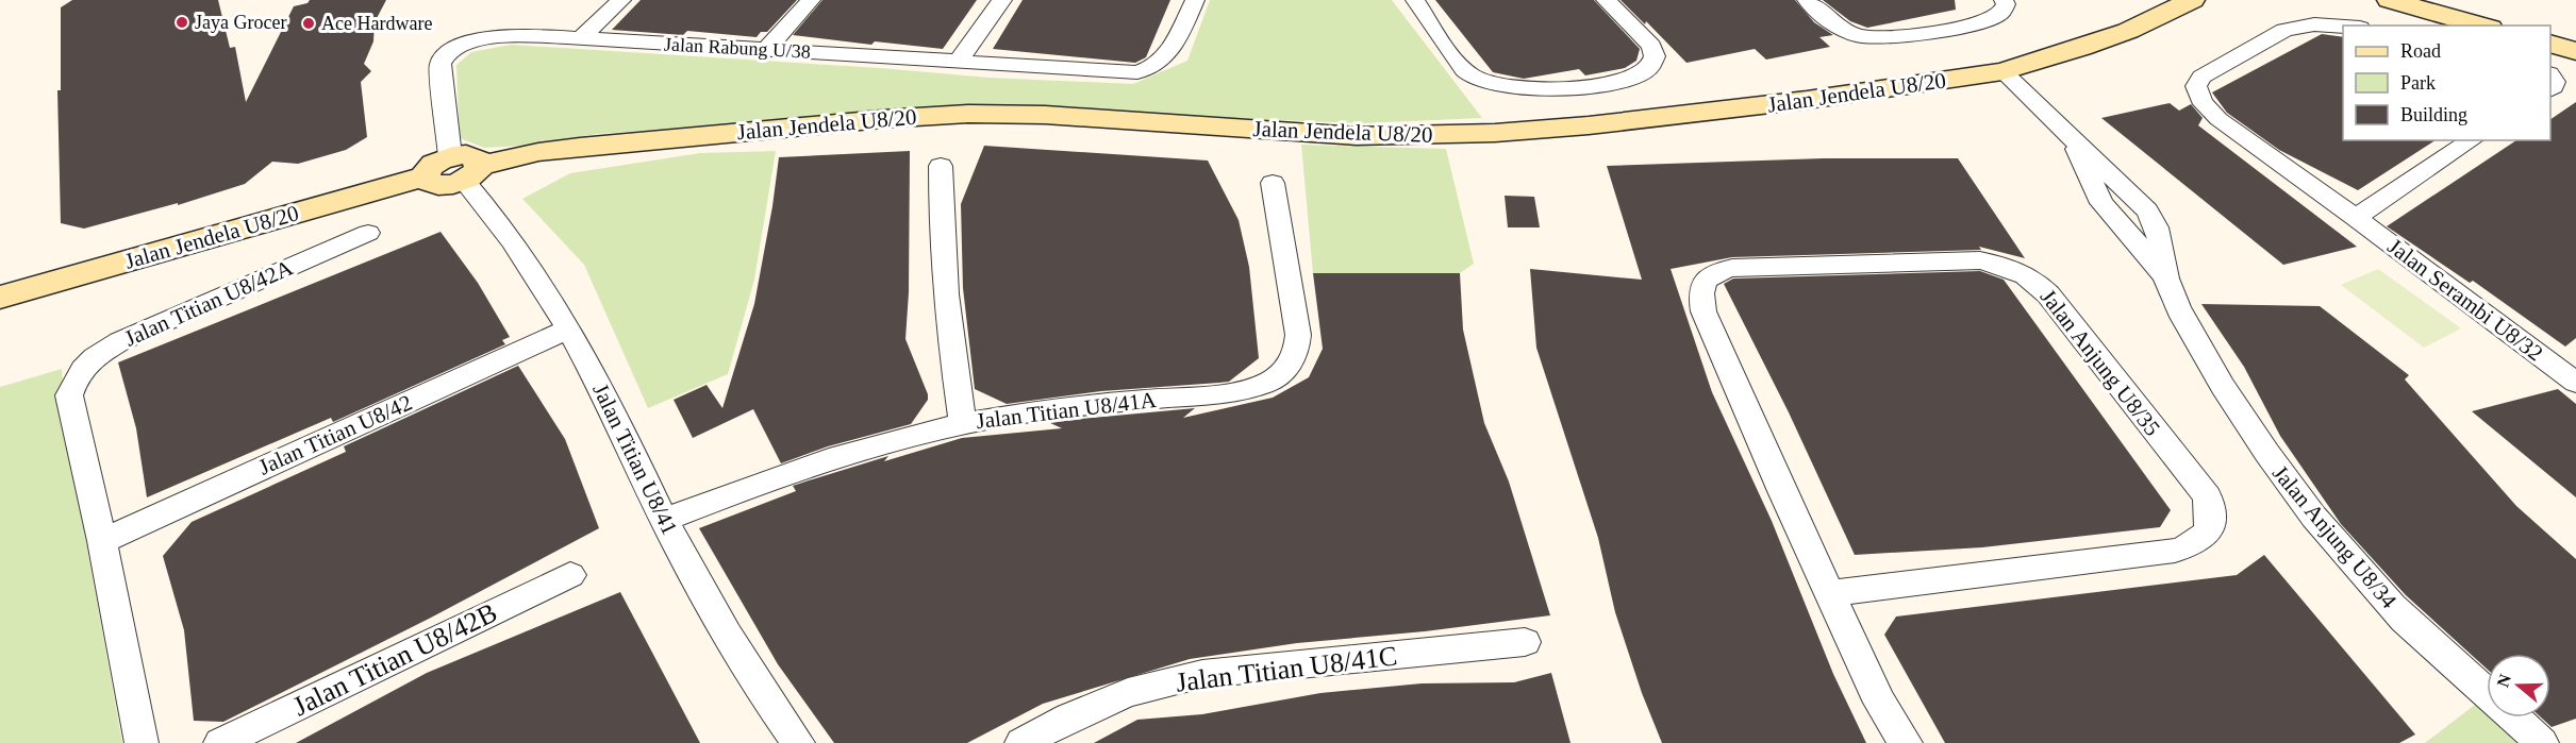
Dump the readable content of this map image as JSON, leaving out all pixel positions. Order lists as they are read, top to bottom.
{
  "streets": {
    "street": [
      "Jalan Rabung U/38",
      "Jalan Jendela U8/20",
      "Jalan Serambi U8/32",
      "Jalan Titian U8/42A",
      "Jalan Anjung U8/35",
      "Jalan Titian U8/41A",
      "Jalan Titian U8/42",
      "Jalan Titian U8/41",
      "Jalan Anjung U8/34",
      "Jalan Titian U8/42B",
      "Jalan Titian U8/41C"
    ]
  },
  "crossings": [
    ["Jalan Rabung U/38", "Jalan Jendela U8/20"],
    ["Jalan Rabung U/38", "Jalan Titian U8/41"],
    ["Jalan Jendela U8/20", "Jalan Titian U8/41"],
    ["Jalan Jendela U8/20", "Jalan Anjung U8/34"],
    ["Jalan Titian U8/42A", "Jalan Titian U8/42"],
    ["Jalan Titian U8/41A", "Jalan Titian U8/41"],
    ["Jalan Titian U8/42", "Jalan Titian U8/41"]
  ],
  "places": ["Jaya Grocer", "Ace Hardware"],
  "legend": ["Road", "Park", "Building"],
  "north": "left"
}
